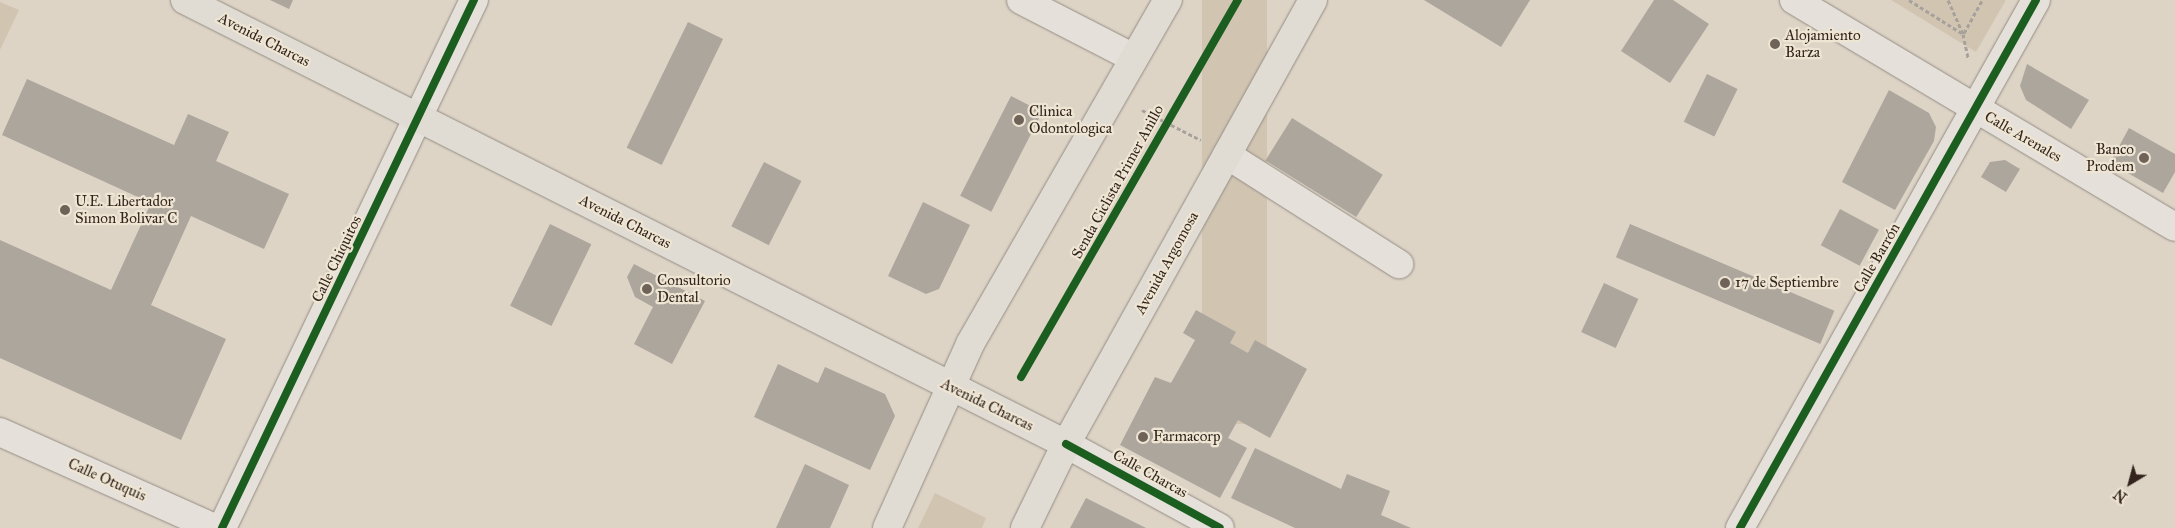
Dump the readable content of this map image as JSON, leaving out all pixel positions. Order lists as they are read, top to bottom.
{
  "streets": {
    "main road": ["Avenida Charcas", "Avenida Argomosa"],
    "street": [
      "Calle Arenales",
      "Calle Barrón",
      "Calle Chiquitos",
      "Calle Charcas",
      "Calle Otuquis"
    ],
    "cycle path": ["Senda Ciclista Primer Anillo"]
  },
  "crossings": [
    ["Avenida Charcas", "Calle Chiquitos"],
    ["Avenida Charcas", "Avenida Argomosa"],
    ["Avenida Charcas", "Calle Charcas"],
    ["Calle Arenales", "Calle Barrón"],
    ["Avenida Argomosa", "Calle Charcas"]
  ],
  "places": [
    "Alojamiento Barza",
    "Clinica Odontologica",
    "Banco Prodem",
    "U.E. Libertador Simon Bolivar C",
    "17 de Septiembre",
    "Consultorio Dental",
    "Farmacorp"
  ],
  "north": "bottom left"
}
